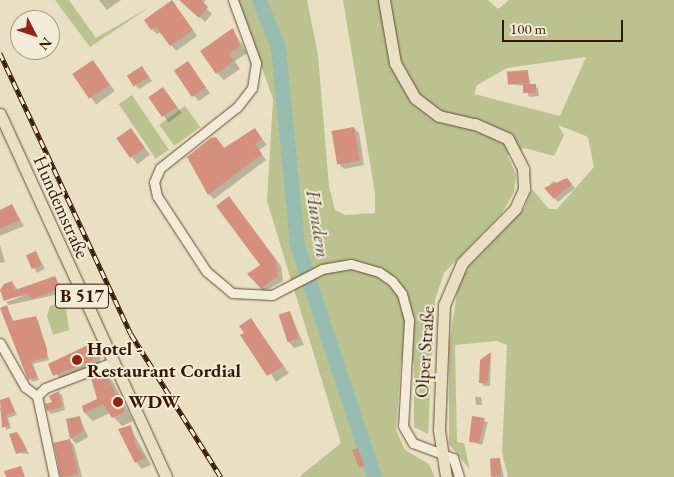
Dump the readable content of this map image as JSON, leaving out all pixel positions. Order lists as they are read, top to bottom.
{
  "streets": {
    "main road": ["Hundemstraße", "B 517", "Olper Straße"]
  },
  "water": ["Hundem"],
  "places": ["Hotel - Restaurant Cordial", "WDW"],
  "scale_bar": "100 m",
  "north": "bottom right"
}
